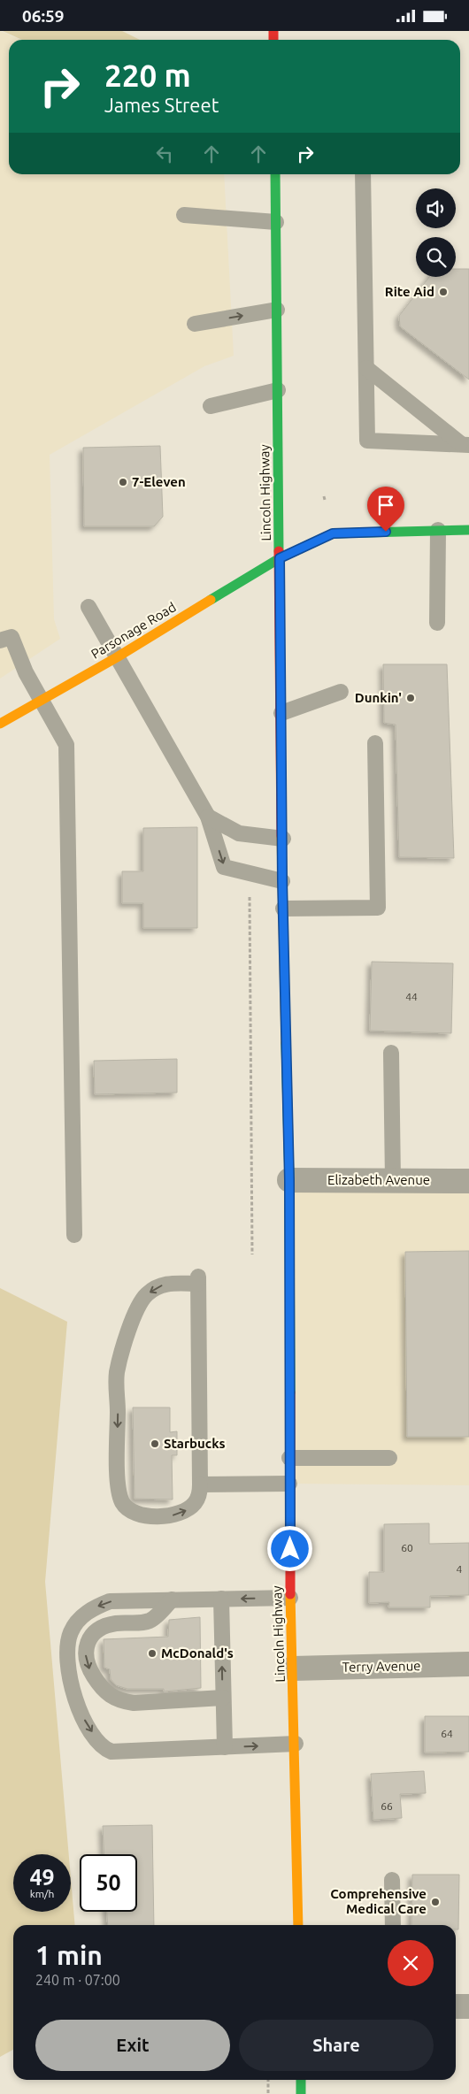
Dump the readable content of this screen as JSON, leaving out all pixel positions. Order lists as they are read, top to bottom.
{
  "streets": {
    "main road": ["Lincoln Highway", "Parsonage Road"],
    "street": ["Elizabeth Avenue", "Terry Avenue"]
  },
  "crossings": [
    ["Lincoln Highway", "Parsonage Road"],
    ["Lincoln Highway", "Elizabeth Avenue"],
    ["Lincoln Highway", "Terry Avenue"]
  ],
  "places": [
    "Rite Aid",
    "7-Eleven",
    "Dunkin'",
    "Starbucks",
    "McDonald's",
    "Comprehensive Medical Care"
  ],
  "house_numbers": [
    "44",
    "60",
    "4",
    "64",
    "66"
  ],
  "page": {
    "status": "06:59",
    "turn": ["220 m", "James Street"],
    "speed": "49 km/h",
    "limit": "50",
    "heading": ["1 min", "240 m · 07:00"],
    "buttons": ["Exit", "Share"]
  }
}
